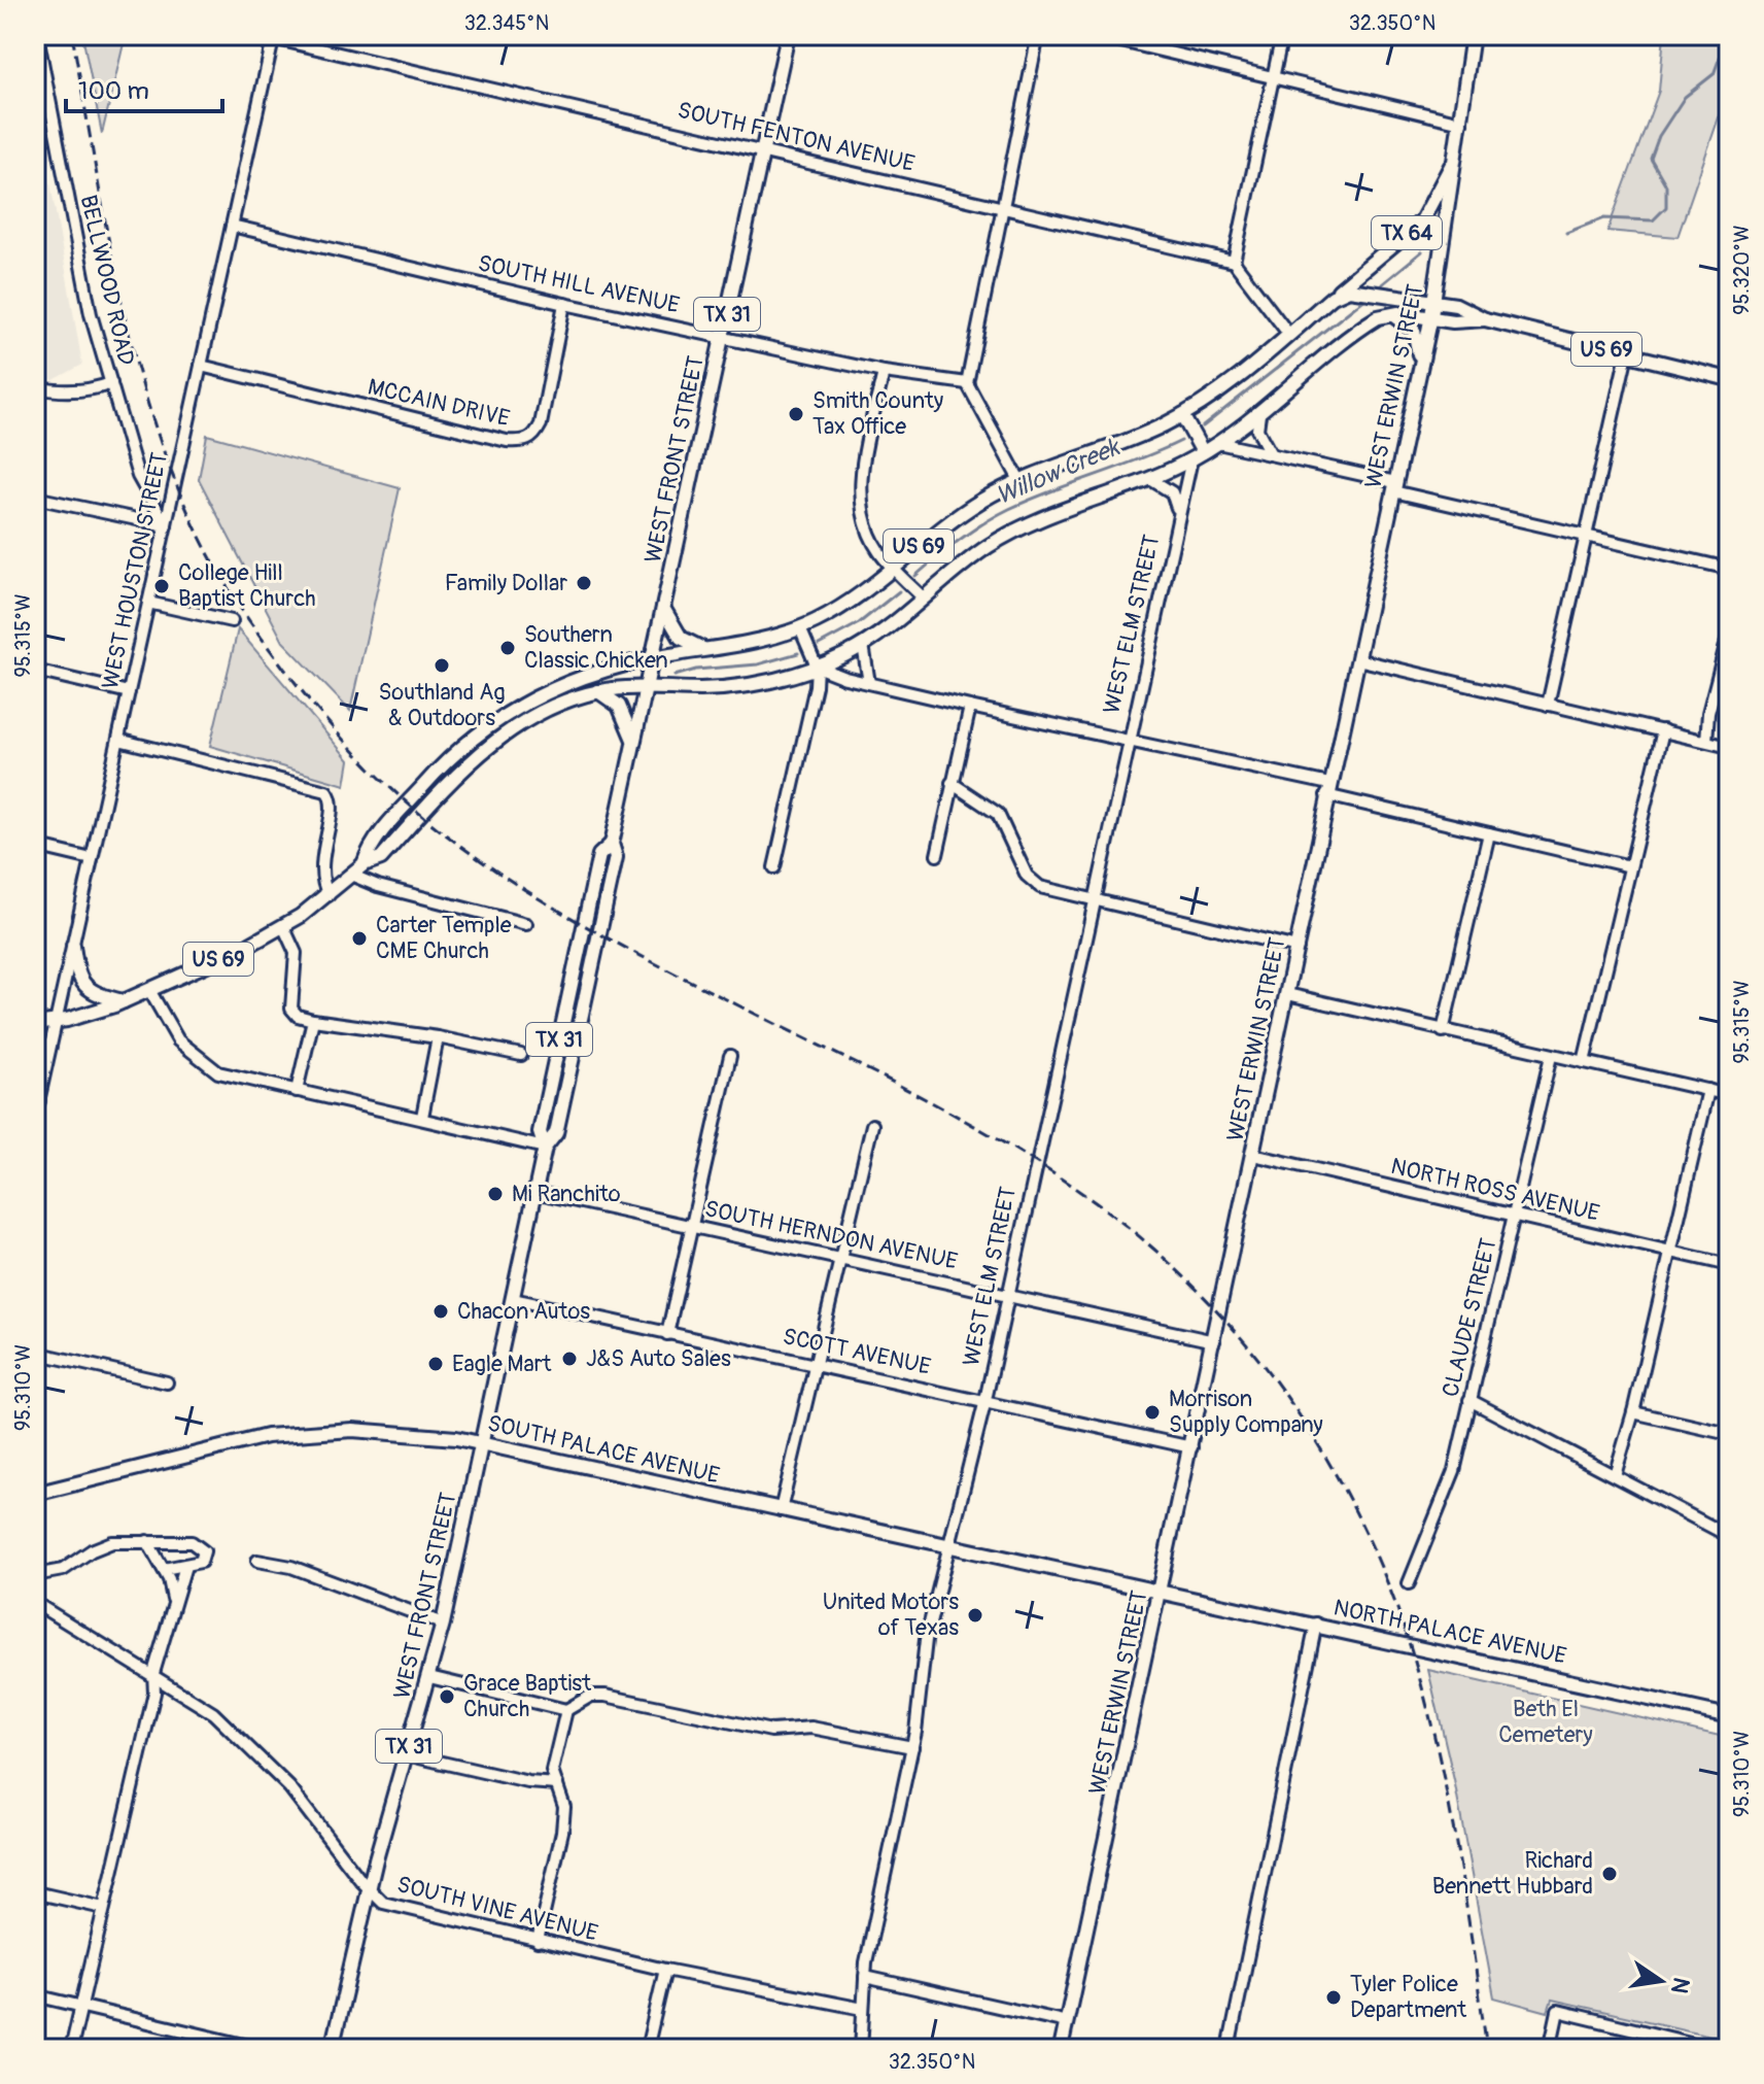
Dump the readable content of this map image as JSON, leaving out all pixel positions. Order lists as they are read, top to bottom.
{
  "streets": {
    "main road": [
      "TX 64",
      "TX 31",
      "US 69",
      "WEST ERWIN STREET",
      "WEST FRONT STREET",
      "SOUTH PALACE AVENUE",
      "NORTH PALACE AVENUE"
    ],
    "street": [
      "SOUTH FENTON AVENUE",
      "BELLWOOD ROAD",
      "SOUTH HILL AVENUE",
      "MCCAIN DRIVE",
      "WEST HOUSTON STREET",
      "WEST ELM STREET",
      "NORTH ROSS AVENUE",
      "SOUTH HERNDON AVENUE",
      "CLAUDE STREET",
      "SCOTT AVENUE",
      "SOUTH VINE AVENUE"
    ]
  },
  "crossings": [
    ["SOUTH FENTON AVENUE", "WEST FRONT STREET"],
    ["SOUTH FENTON AVENUE", "WEST HOUSTON STREET"],
    ["TX 64", "US 69"],
    ["TX 64", "WEST ERWIN STREET"],
    ["BELLWOOD ROAD", "WEST HOUSTON STREET"],
    ["SOUTH HILL AVENUE", "MCCAIN DRIVE"],
    ["SOUTH HILL AVENUE", "WEST FRONT STREET"],
    ["SOUTH HILL AVENUE", "WEST HOUSTON STREET"],
    ["US 69", "WEST ERWIN STREET"],
    ["US 69", "WEST FRONT STREET"],
    ["US 69", "WEST HOUSTON STREET"],
    ["US 69", "WEST ELM STREET"],
    ["WEST ERWIN STREET", "NORTH ROSS AVENUE"],
    ["WEST ERWIN STREET", "SOUTH HERNDON AVENUE"],
    ["WEST ERWIN STREET", "SCOTT AVENUE"],
    ["WEST ERWIN STREET", "SOUTH PALACE AVENUE"],
    ["WEST ERWIN STREET", "NORTH PALACE AVENUE"],
    ["MCCAIN DRIVE", "WEST HOUSTON STREET"],
    ["WEST FRONT STREET", "SOUTH HERNDON AVENUE"],
    ["WEST FRONT STREET", "SCOTT AVENUE"],
    ["WEST FRONT STREET", "SOUTH PALACE AVENUE"],
    ["WEST FRONT STREET", "SOUTH VINE AVENUE"],
    ["WEST ELM STREET", "SOUTH HERNDON AVENUE"],
    ["WEST ELM STREET", "SCOTT AVENUE"],
    ["WEST ELM STREET", "SOUTH PALACE AVENUE"],
    ["WEST ELM STREET", "SOUTH VINE AVENUE"],
    ["NORTH ROSS AVENUE", "CLAUDE STREET"],
    ["SOUTH PALACE AVENUE", "NORTH PALACE AVENUE"]
  ],
  "water": ["Willow Creek"],
  "parks": ["Beth El Cemetery"],
  "places": [
    "Smith County Tax Office",
    "Family Dollar",
    "College Hill Baptist Church",
    "Southern Classic Chicken",
    "Southland Ag & Outdoors",
    "Carter Temple CME Church",
    "Mi Ranchito",
    "Chacon Autos",
    "J&S Auto Sales",
    "Eagle Mart",
    "Morrison Supply Company",
    "United Motors of Texas",
    "Grace Baptist Church",
    "Richard Bennett Hubbard",
    "Tyler Police Department"
  ],
  "scale_bar": "100 m",
  "north": "right",
  "coordinates": [
    "32.345°N",
    "32.350°N",
    "95.320°W",
    "95.315°W",
    "95.310°W"
  ]
}
